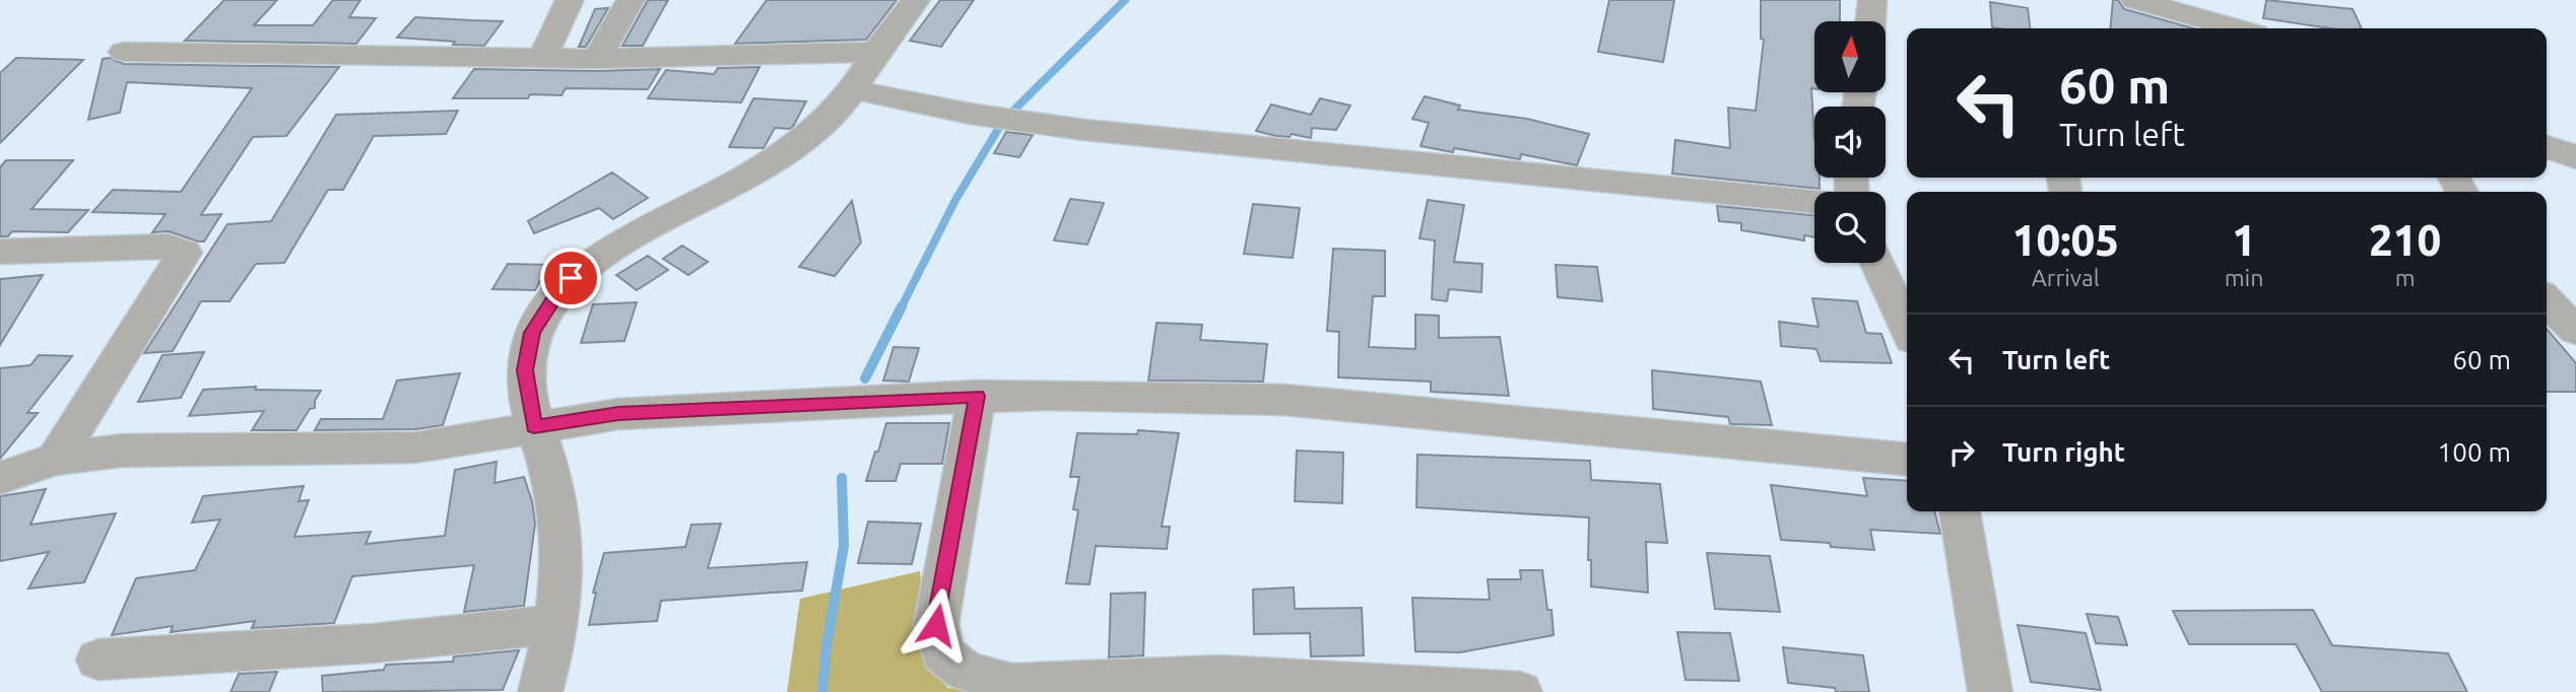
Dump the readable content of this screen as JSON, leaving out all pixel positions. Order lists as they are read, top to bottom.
{
  "north": "top",
  "page": {
    "turn": ["60 m", "Turn left"],
    "eta": [
      "10:05",
      "Arrival",
      "1",
      "min",
      "210",
      "m"
    ],
    "list": [
      {
        "name": "Turn left",
        "value": "60 m"
      },
      {
        "name": "Turn right",
        "value": "100 m"
      }
    ]
  }
}
